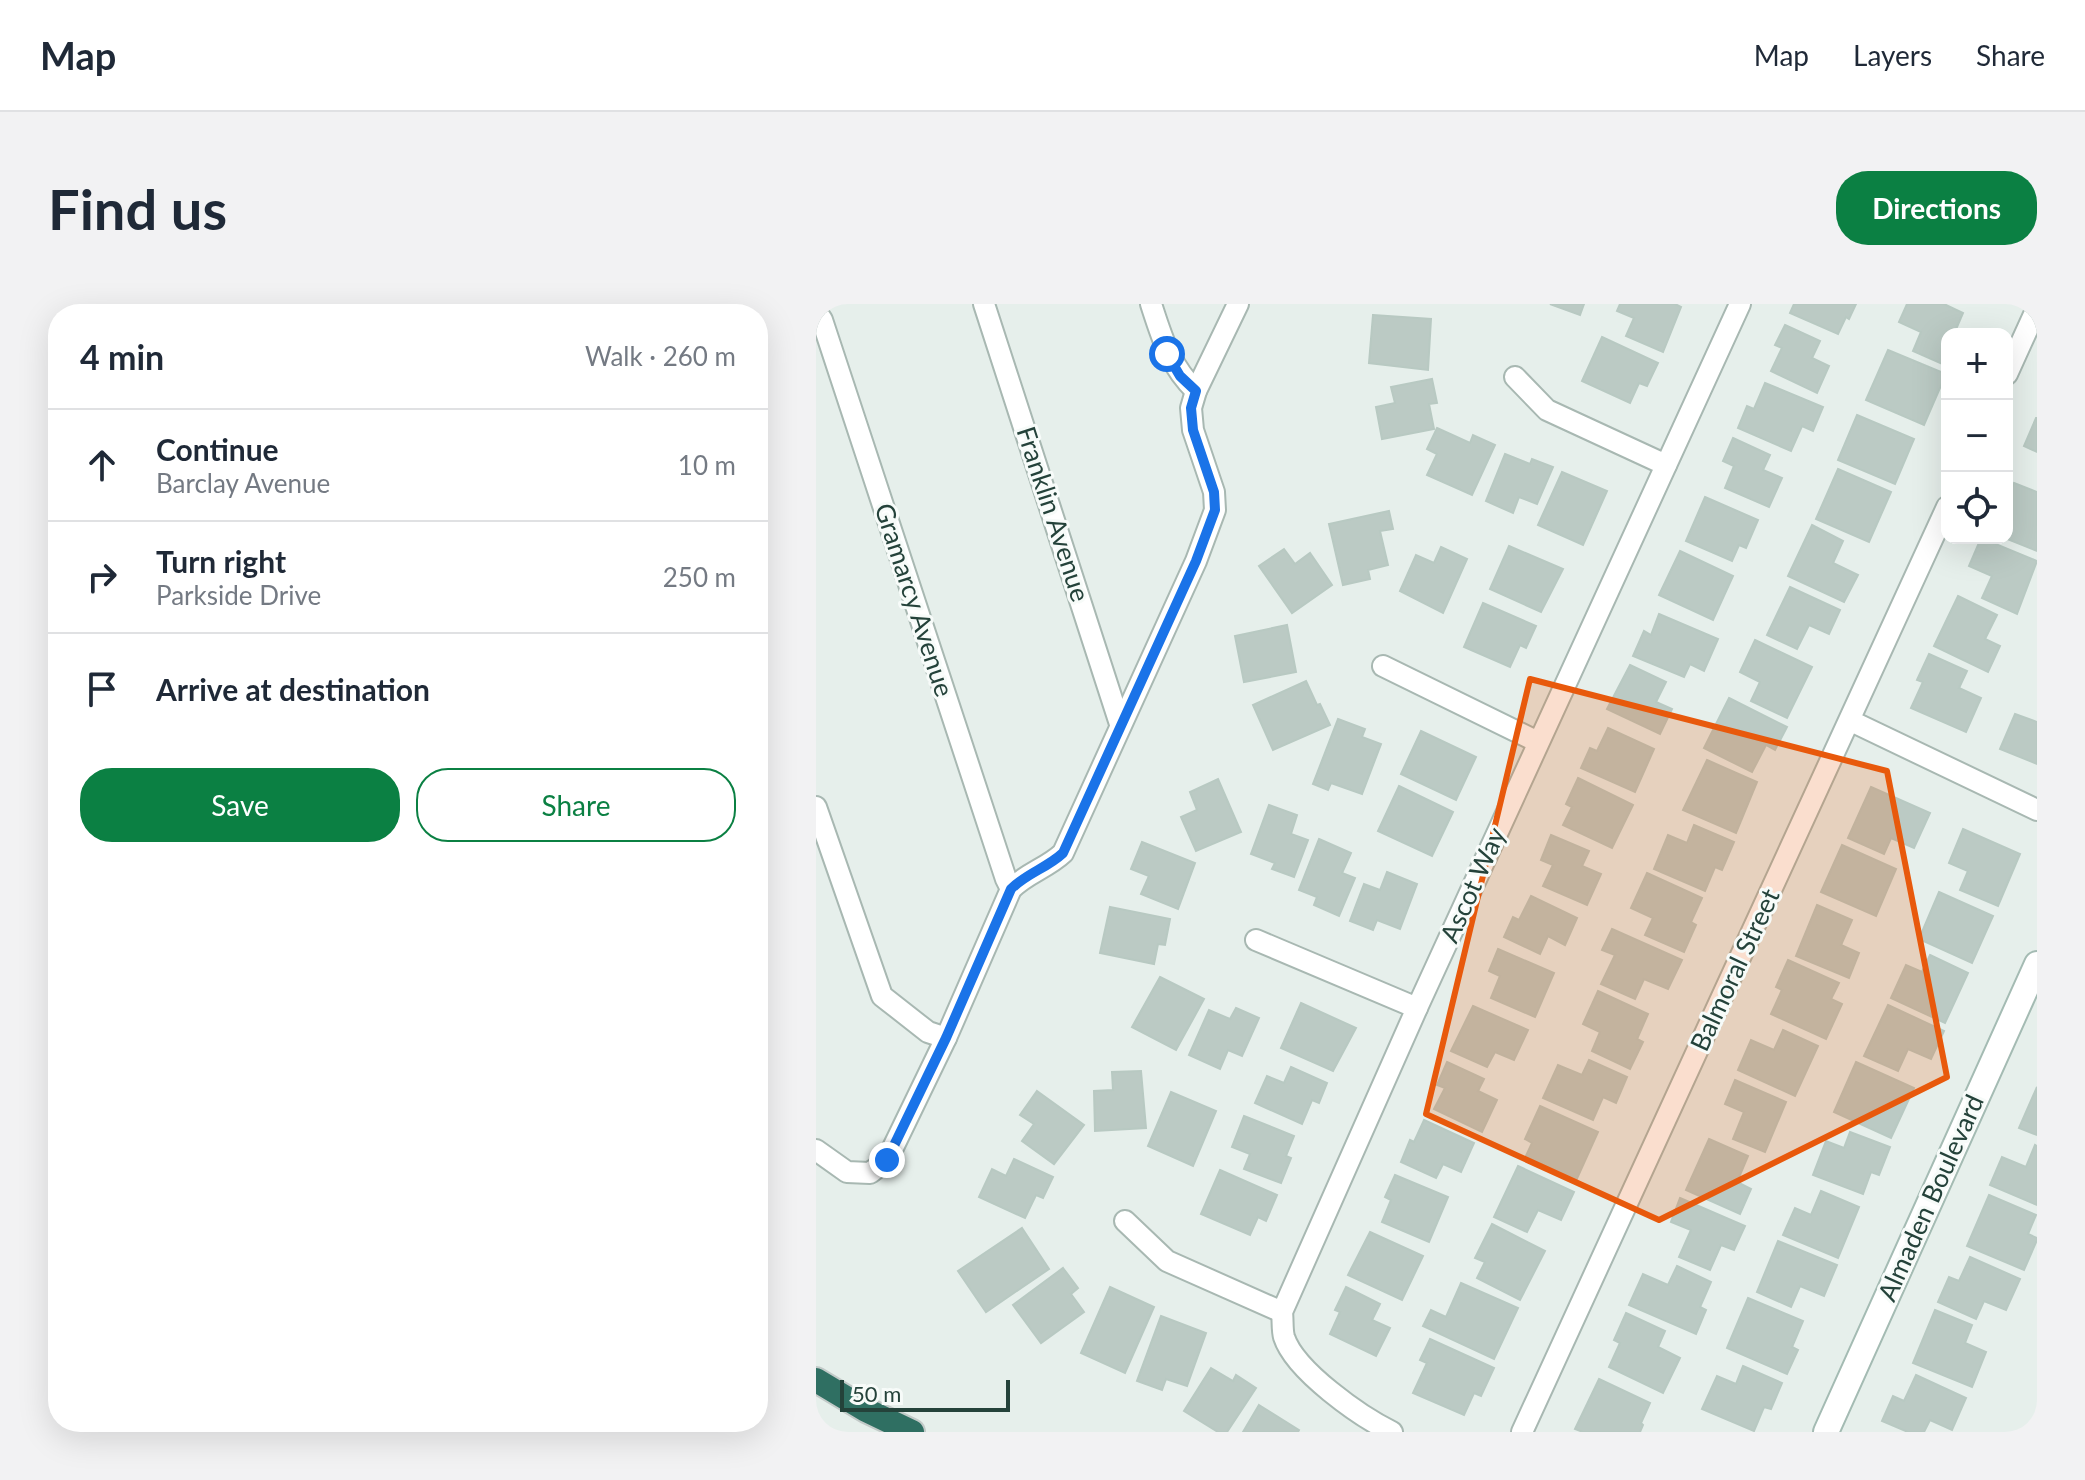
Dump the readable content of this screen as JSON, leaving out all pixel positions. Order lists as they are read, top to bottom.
{
  "streets": {
    "street": [
      "Franklin Avenue",
      "Gramarcy Avenue",
      "Ascot Way",
      "Balmoral Street",
      "Almaden Boulevard"
    ]
  },
  "scale_bar": "50 m",
  "page": {
    "header": "Map",
    "nav": ["Map", "Layers", "Share"],
    "buttons": [
      "Directions",
      ["Save", "Share"]
    ],
    "title": "Find us",
    "heading": ["4 min", "Walk · 260 m"],
    "map_buttons": ["+", "−"],
    "list": [
      ["Continue", "Barclay Avenue", "10 m"],
      ["Turn right", "Parkside Drive", "250 m"],
      "Arrive at destination"
    ],
    "scale": "50 m"
  }
}
